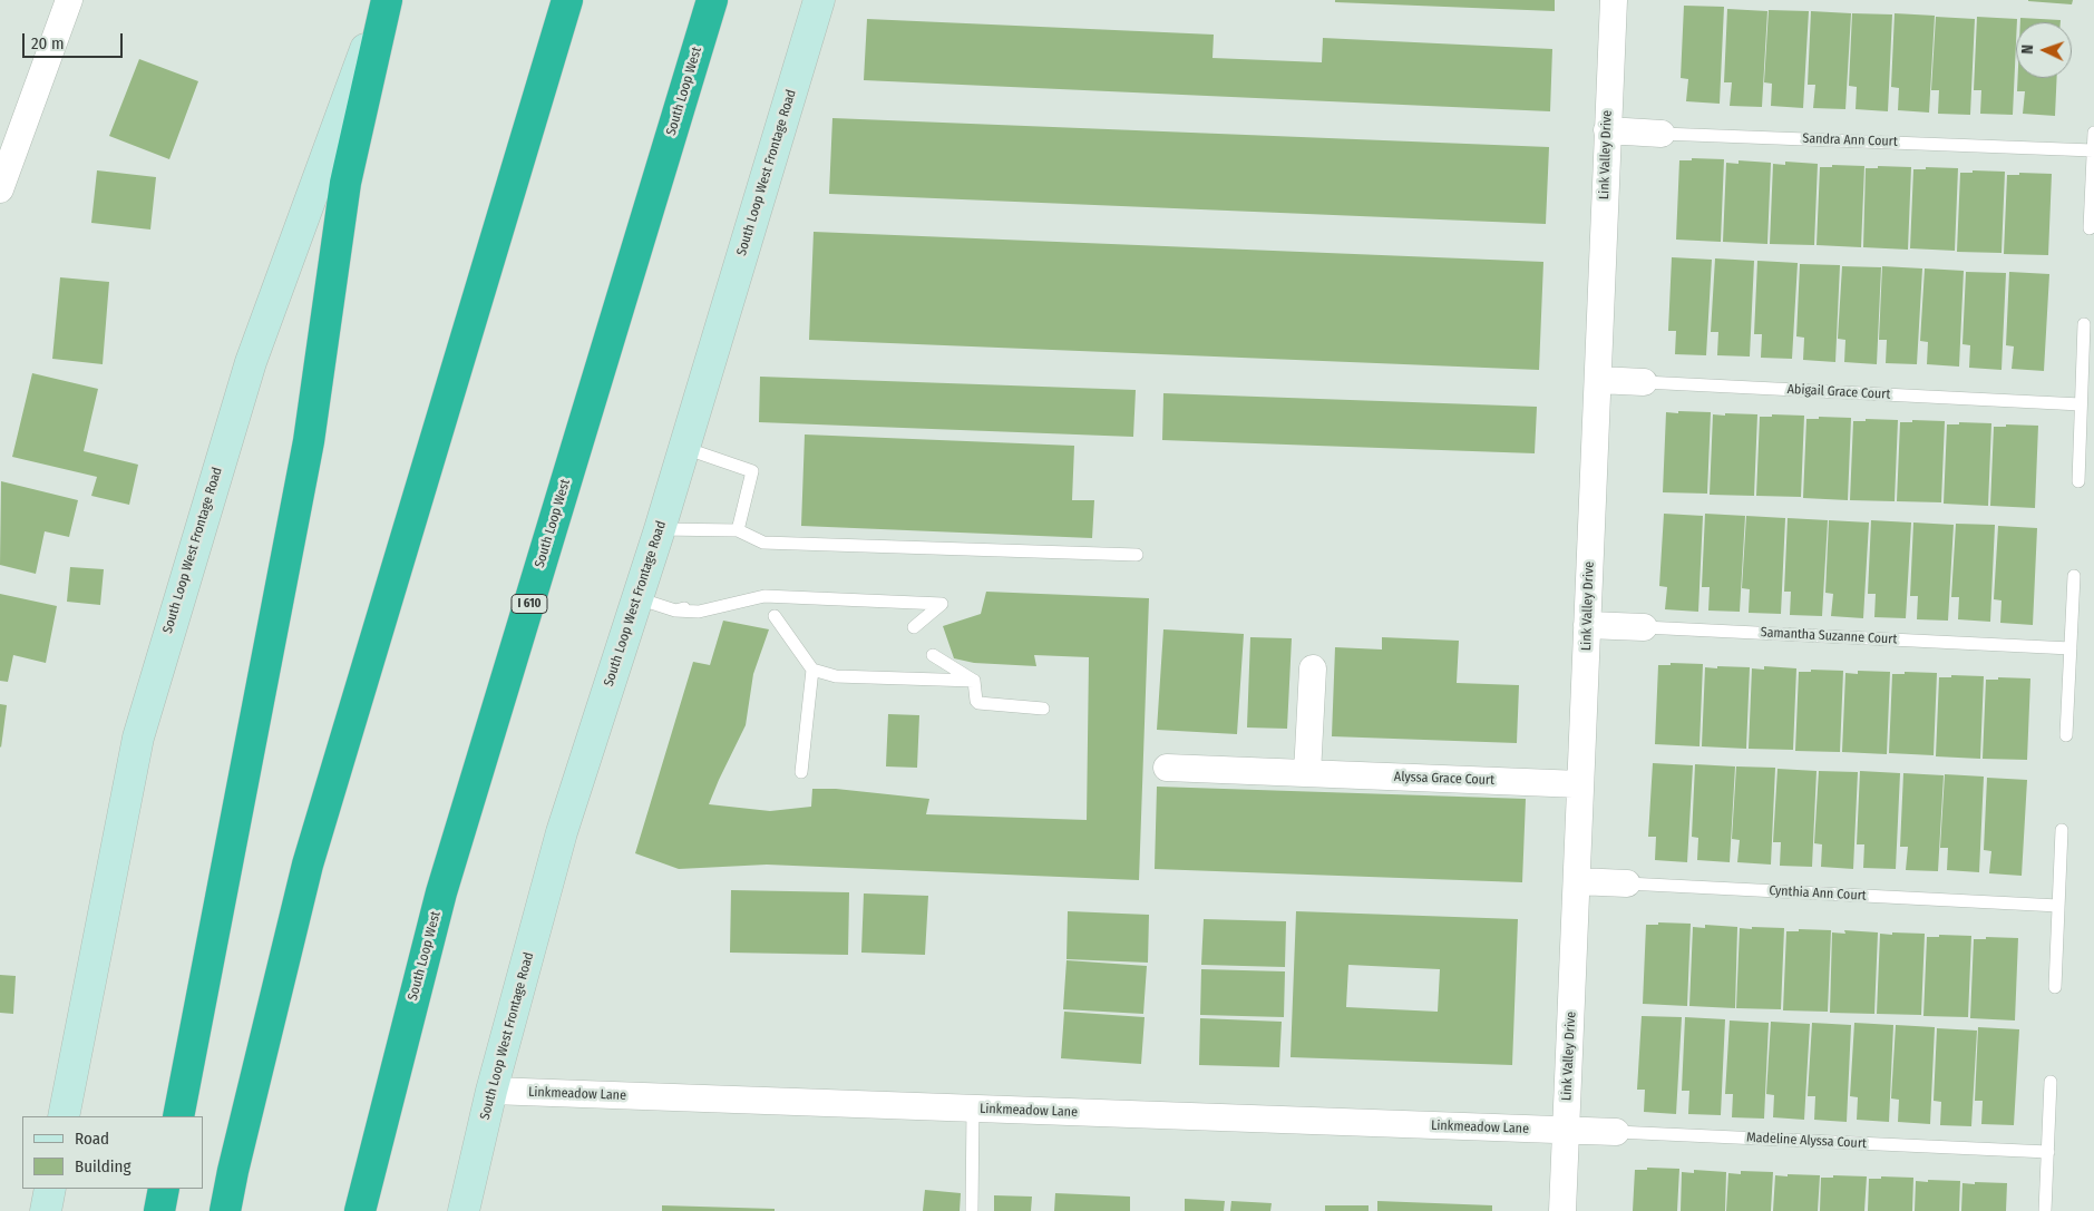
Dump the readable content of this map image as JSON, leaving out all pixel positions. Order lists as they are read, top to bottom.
{
  "streets": {
    "highway": ["South Loop West", "I 610"],
    "main road": ["South Loop West Frontage Road"],
    "street": [
      "Sandra Ann Court",
      "Link Valley Drive",
      "Abigail Grace Court",
      "Samantha Suzanne Court",
      "Alyssa Grace Court",
      "Cynthia Ann Court",
      "Linkmeadow Lane",
      "Madeline Alyssa Court"
    ]
  },
  "crossings": [
    ["Sandra Ann Court", "Link Valley Drive"],
    ["Link Valley Drive", "Abigail Grace Court"],
    ["Link Valley Drive", "Samantha Suzanne Court"],
    ["Link Valley Drive", "Alyssa Grace Court"],
    ["Link Valley Drive", "Cynthia Ann Court"],
    ["Link Valley Drive", "Linkmeadow Lane"],
    ["Link Valley Drive", "Madeline Alyssa Court"],
    ["South Loop West Frontage Road", "Linkmeadow Lane"],
    ["Linkmeadow Lane", "Madeline Alyssa Court"]
  ],
  "legend": ["Road", "Building"],
  "scale_bar": "20 m",
  "north": "left"
}
